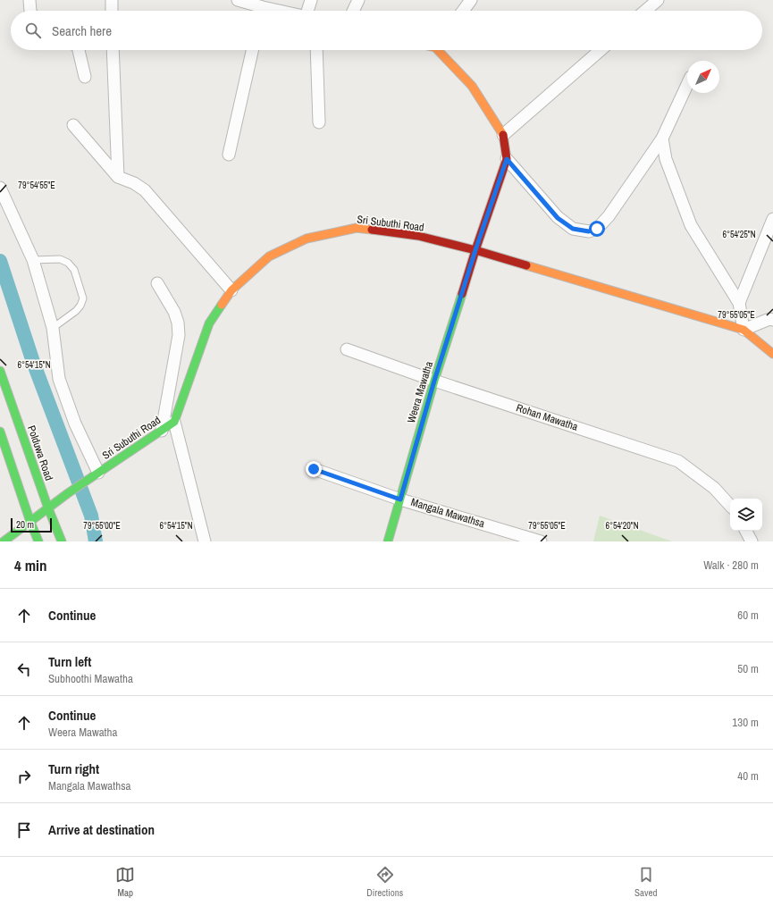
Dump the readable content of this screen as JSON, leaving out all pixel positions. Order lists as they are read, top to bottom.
{
  "streets": {
    "street": [
      "Sri Subuthi Road",
      "Weera Mawatha",
      "Rohan Mawatha",
      "Polduwa Road",
      "Mangala Mawathsa"
    ]
  },
  "crossings": [
    ["Sri Subuthi Road", "Weera Mawatha"],
    ["Sri Subuthi Road", "Polduwa Road"],
    ["Weera Mawatha", "Rohan Mawatha"],
    ["Weera Mawatha", "Mangala Mawathsa"]
  ],
  "scale_bar": "20 m",
  "north": "top right",
  "page": {
    "search": "Search here",
    "scale": "20 m",
    "heading": ["4 min", "Walk · 280 m"],
    "list": [
      ["Continue", "60 m"],
      ["Turn left", "Subhoothi Mawatha", "50 m"],
      ["Continue", "Weera Mawatha", "130 m"],
      ["Turn right", "Mangala Mawathsa", "40 m"],
      "Arrive at destination"
    ],
    "nav": ["Map", "Directions", "Saved"]
  },
  "coordinates": [
    "79°54'55\"E",
    "6°54'25\"N",
    "79°55'05\"E",
    "6°54'15\"N",
    "79°55'00\"E",
    "6°54'20\"N"
  ]
}
